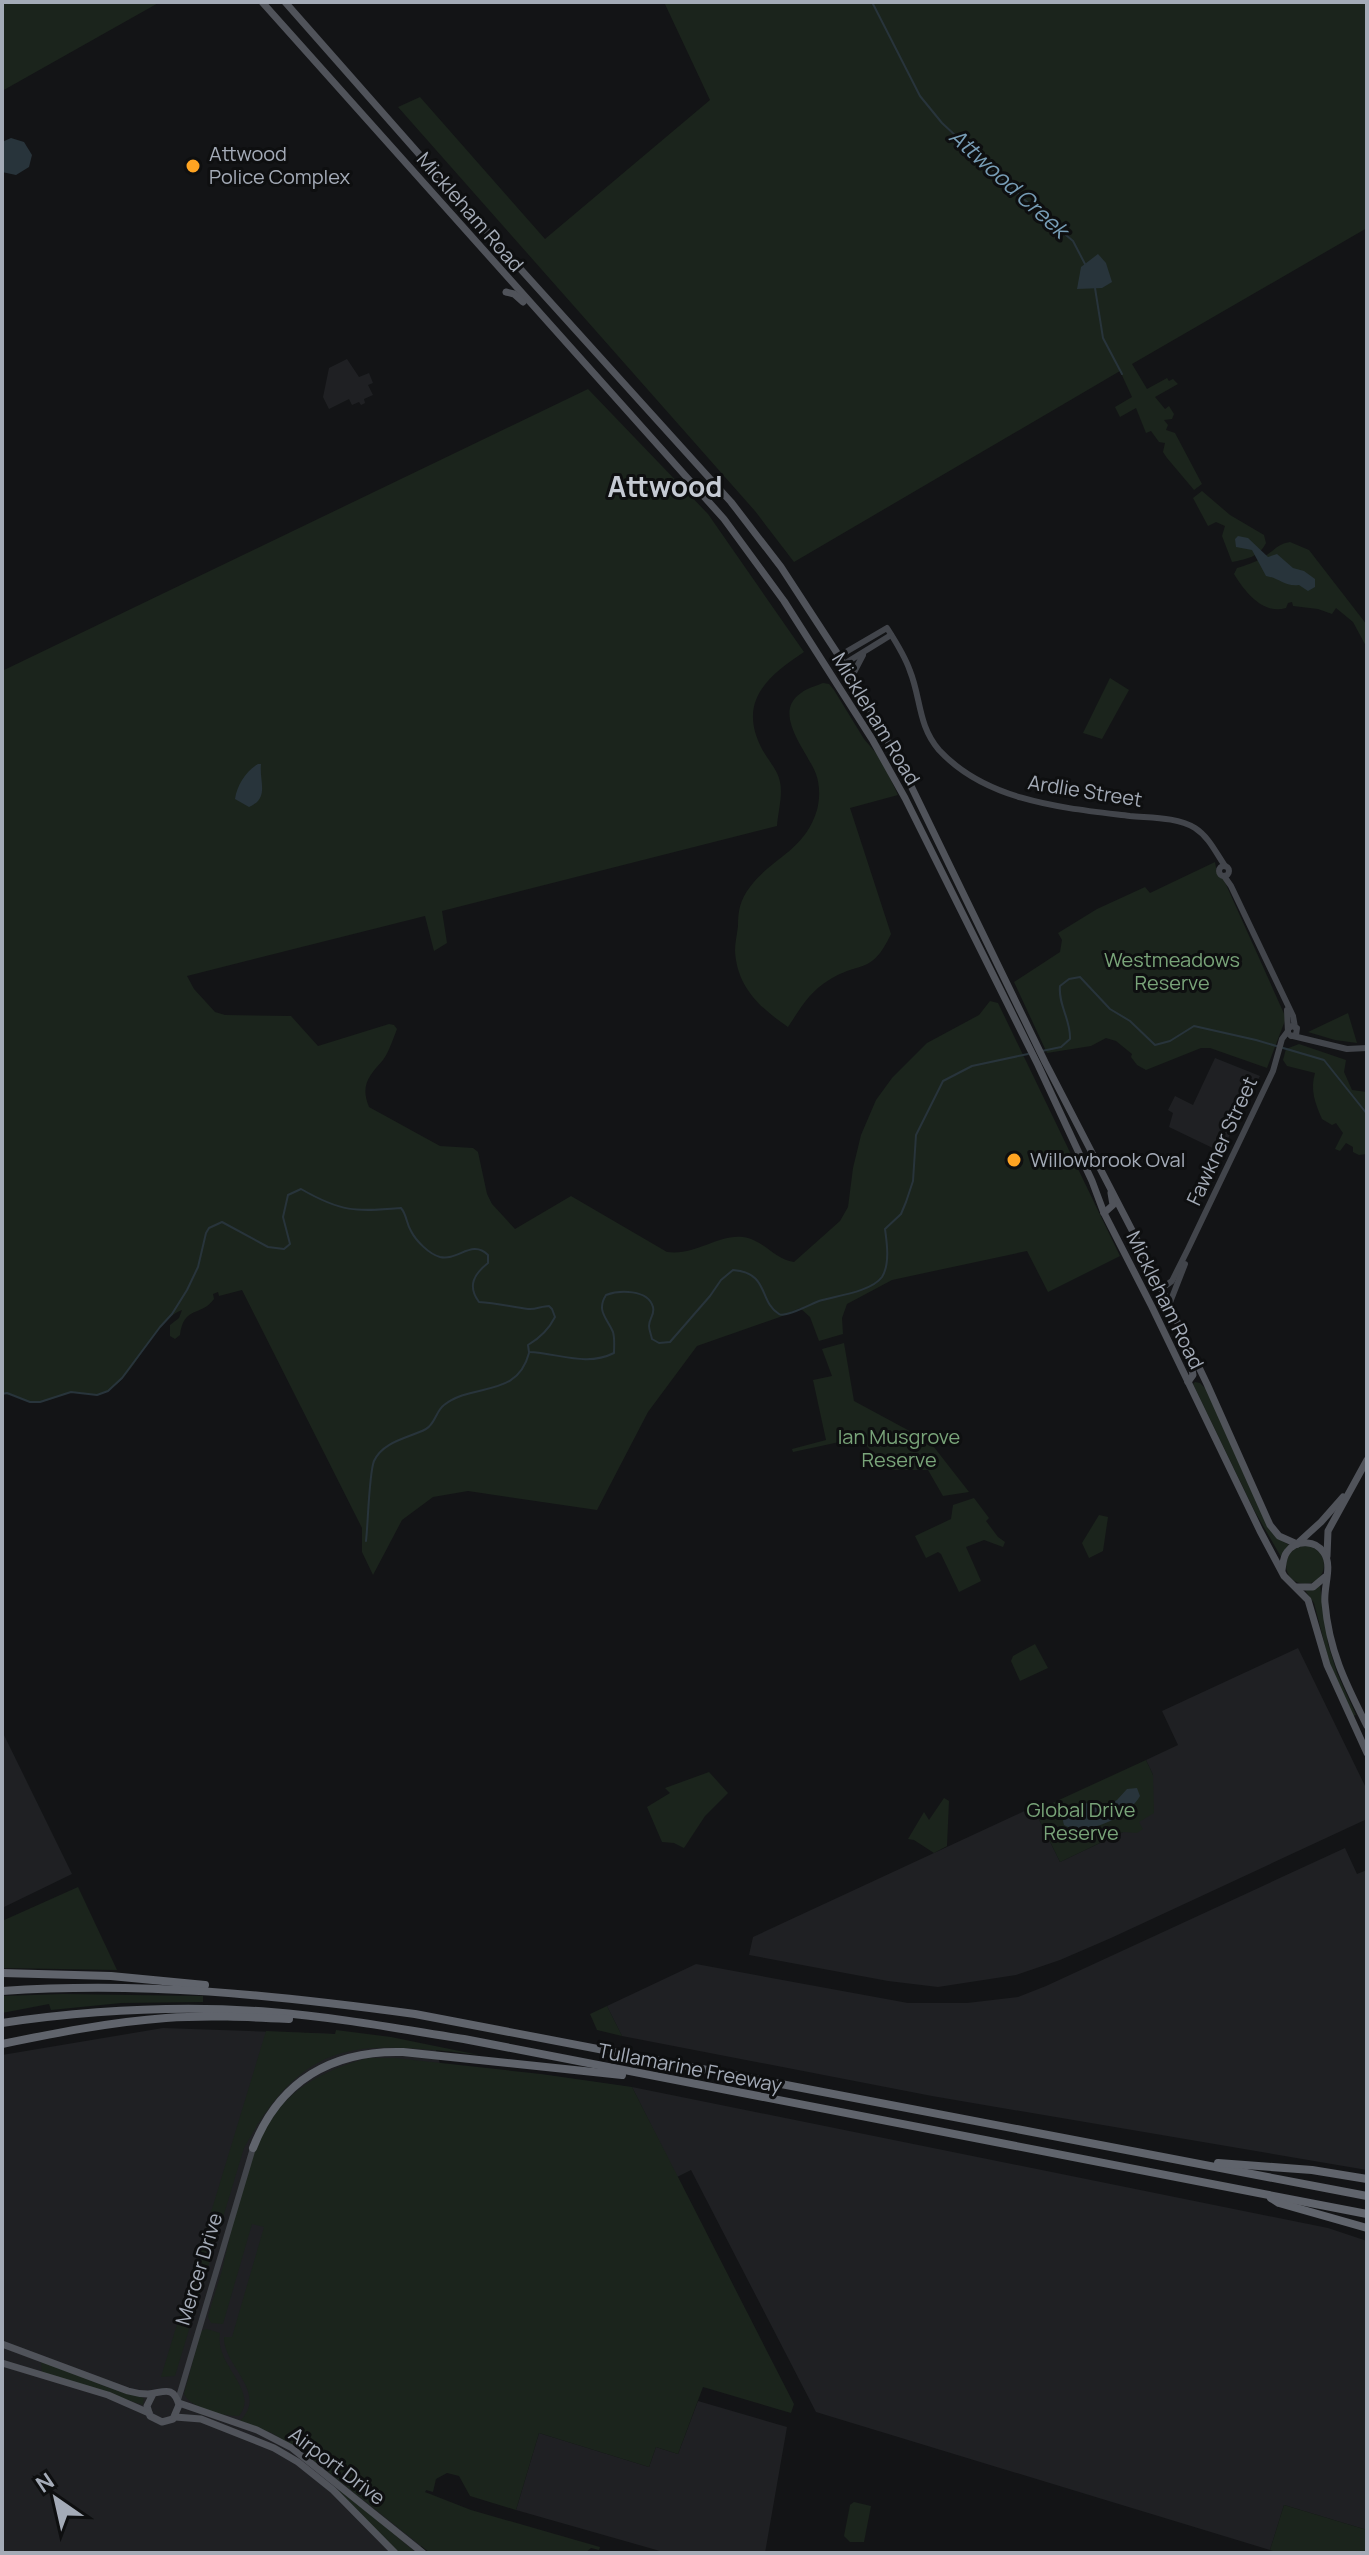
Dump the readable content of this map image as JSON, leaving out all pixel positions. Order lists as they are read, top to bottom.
{
  "streets": {
    "highway": ["Tullamarine Freeway"],
    "main road": ["Mickleham Road", "Airport Drive"],
    "street": ["Ardlie Street", "Fawkner Street", "Mercer Drive"]
  },
  "crossings": [
    ["Mickleham Road", "Fawkner Street"],
    ["Ardlie Street", "Fawkner Street"],
    ["Mercer Drive", "Airport Drive"]
  ],
  "districts": ["Attwood"],
  "water": ["Attwood Creek"],
  "parks": ["Westmeadows Reserve", "Ian Musgrove Reserve", "Global Drive Reserve"],
  "places": ["Attwood Police Complex", "Willowbrook Oval"],
  "north": "top left"
}
